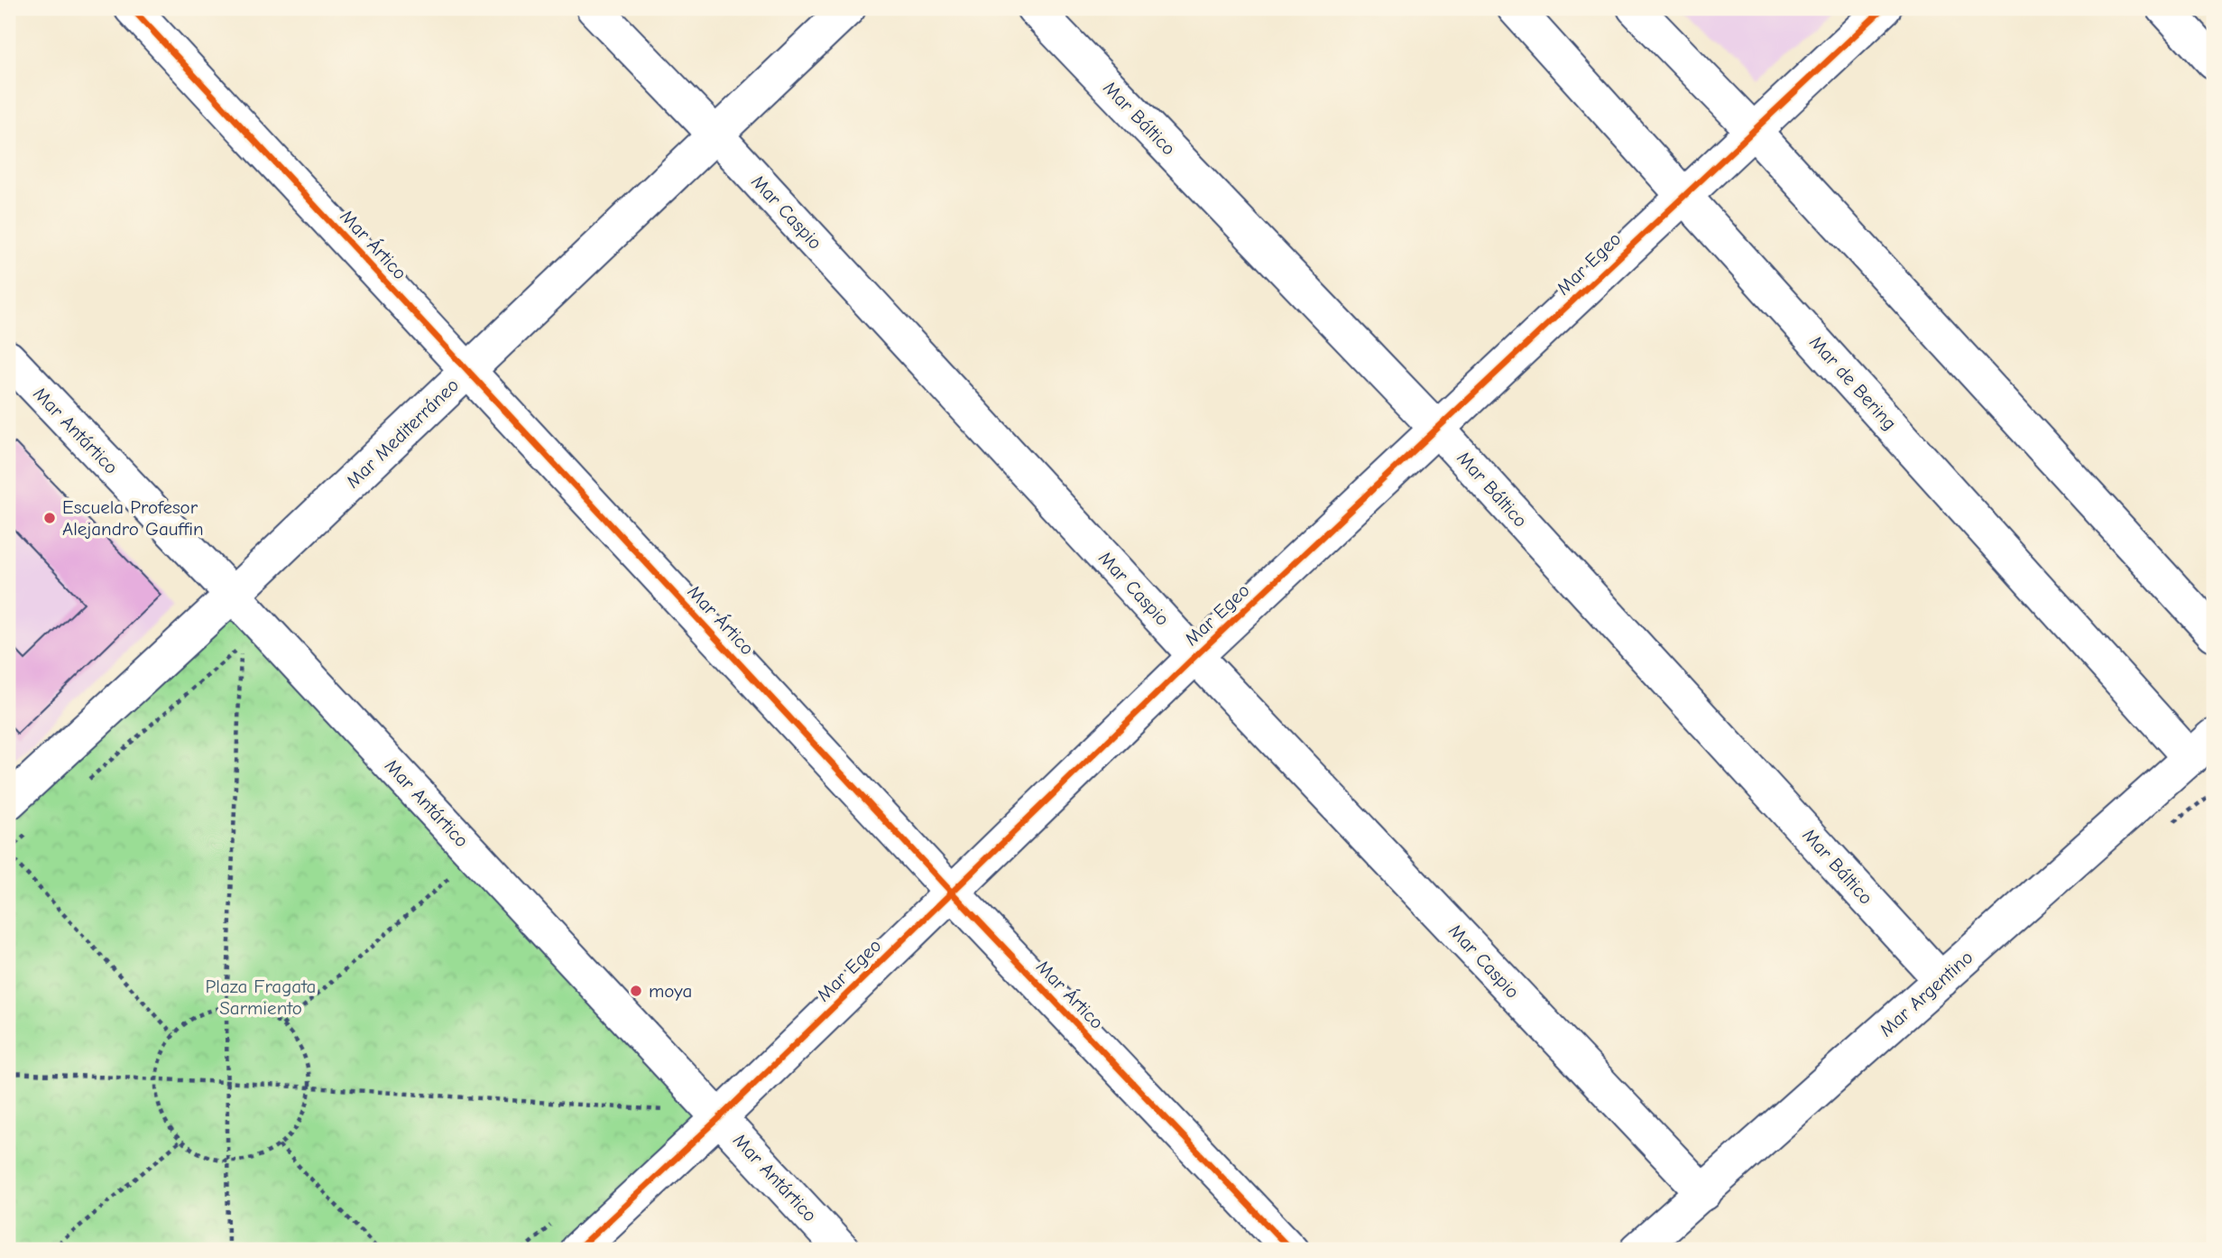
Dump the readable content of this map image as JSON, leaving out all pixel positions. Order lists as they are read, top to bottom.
{
  "streets": {
    "street": [
      "Mar Báltico",
      "Mar Caspio",
      "Mar Ártico",
      "Mar Egeo",
      "Mar de Bering",
      "Mar Antártico",
      "Mar Mediterráneo",
      "Mar Argentino"
    ]
  },
  "crossings": [
    ["Mar Báltico", "Mar Egeo"],
    ["Mar Báltico", "Mar Argentino"],
    ["Mar Caspio", "Mar Egeo"],
    ["Mar Caspio", "Mar Mediterráneo"],
    ["Mar Caspio", "Mar Argentino"],
    ["Mar Ártico", "Mar Egeo"],
    ["Mar Ártico", "Mar Mediterráneo"],
    ["Mar Egeo", "Mar de Bering"],
    ["Mar Egeo", "Mar Antártico"],
    ["Mar de Bering", "Mar Argentino"],
    ["Mar Antártico", "Mar Mediterráneo"]
  ],
  "parks": ["Plaza Fragata Sarmiento"],
  "places": ["Escuela Profesor Alejandro Gauffin", "moya"]
}
